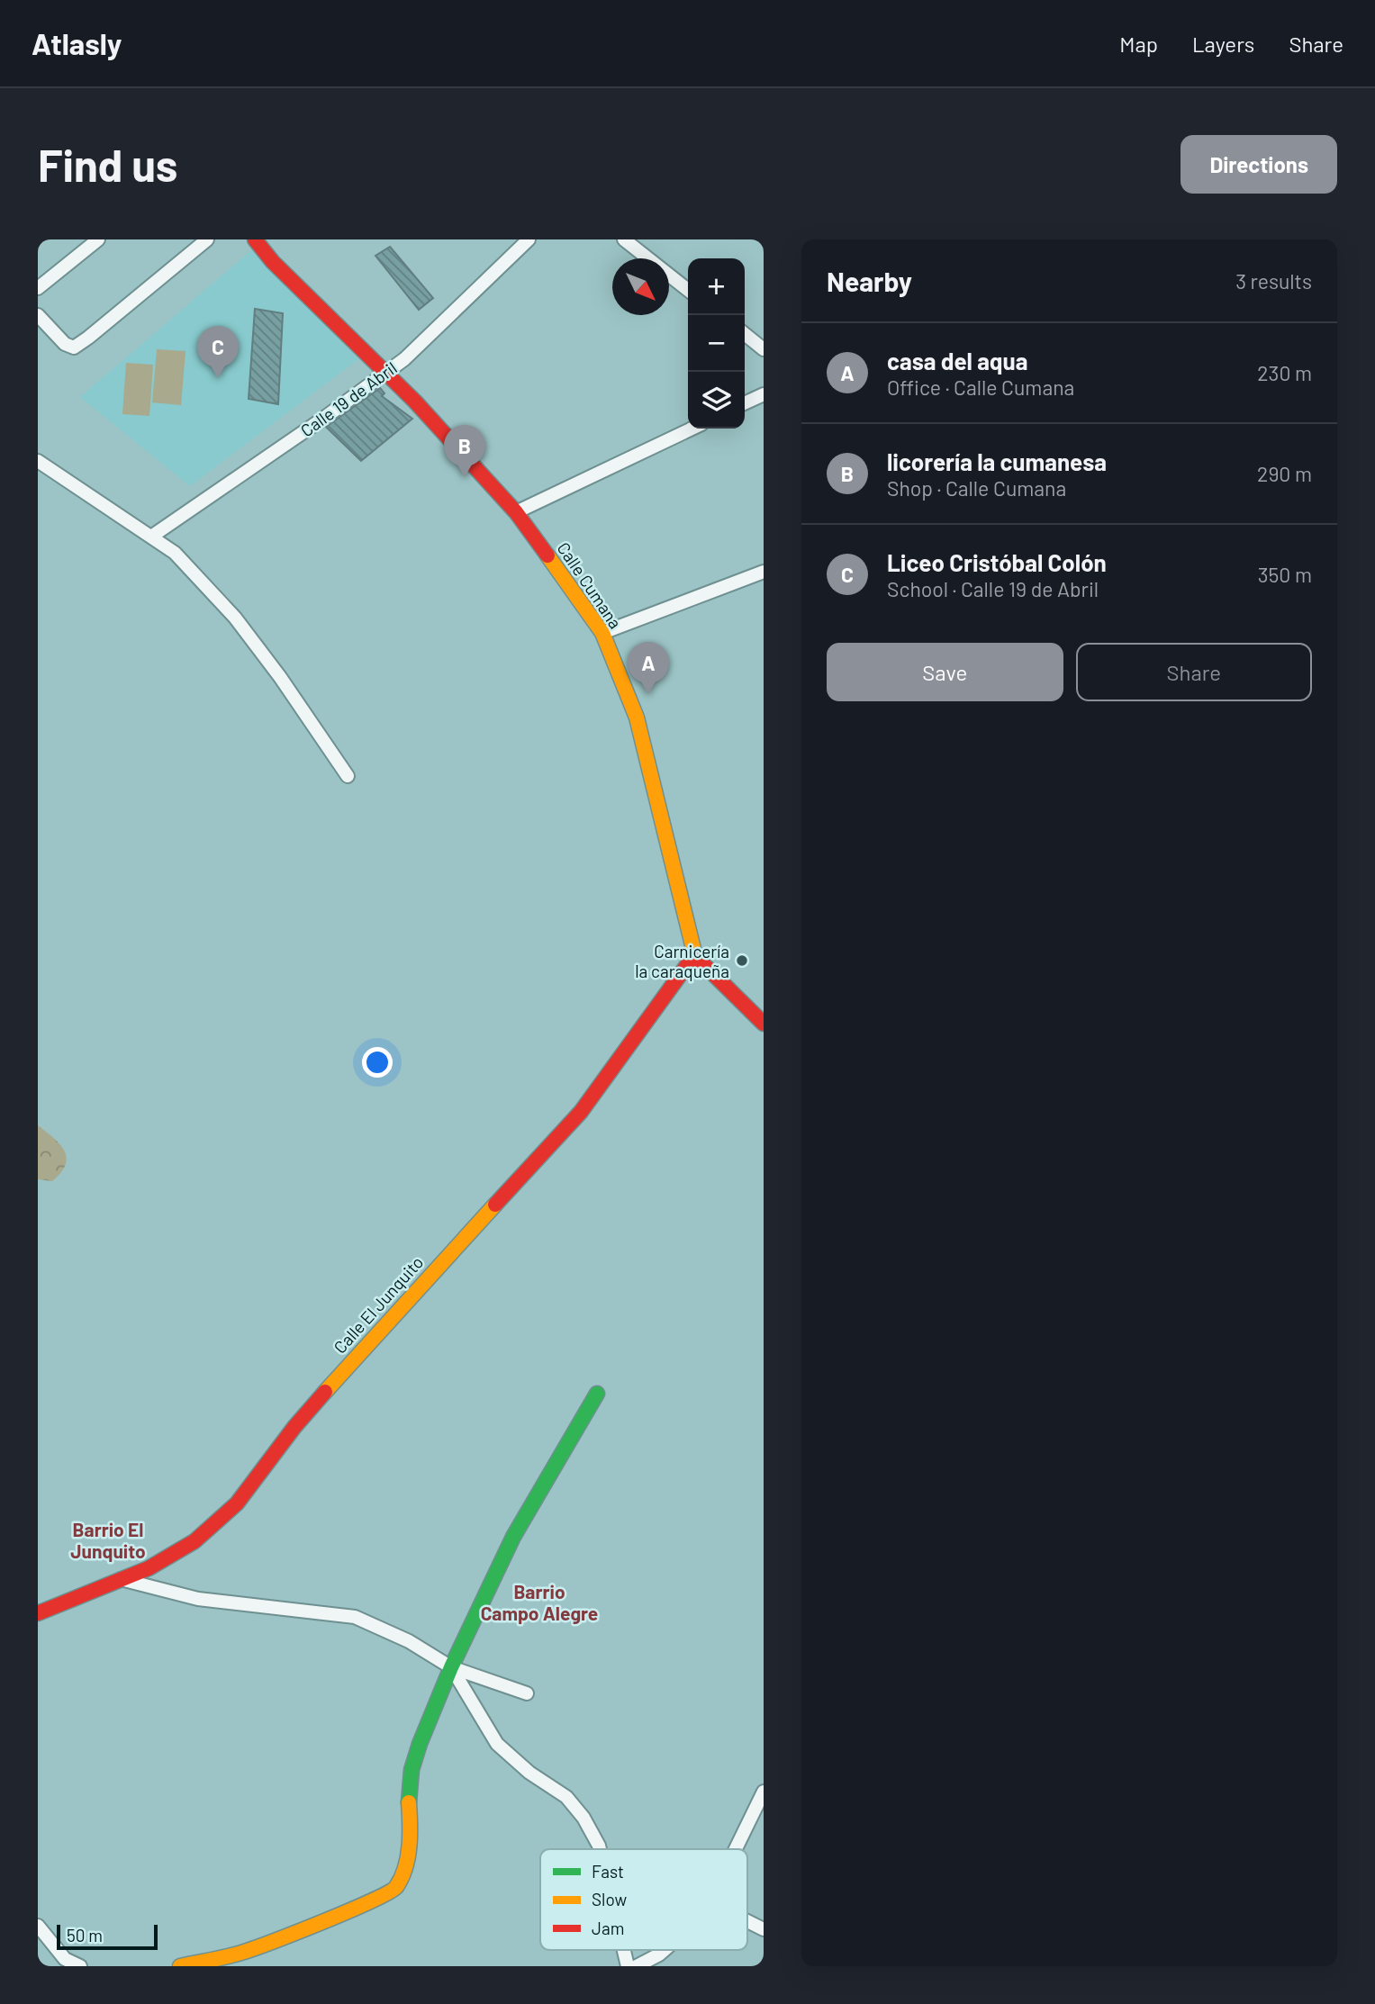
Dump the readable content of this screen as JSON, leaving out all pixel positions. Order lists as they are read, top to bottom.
{
  "streets": {
    "street": ["Calle 19 de Abril", "Calle Cumana", "Calle El Junquito"]
  },
  "crossings": [
    ["Calle 19 de Abril", "Calle Cumana"],
    ["Calle Cumana", "Calle El Junquito"]
  ],
  "districts": ["Barrio El Junquito", "Barrio Campo Alegre"],
  "places": ["Carnicería la caraqueña"],
  "legend": ["Fast", "Slow", "Jam"],
  "scale_bar": "50 m",
  "north": "bottom right",
  "page": {
    "header": "Atlasly",
    "nav": ["Map", "Layers", "Share"],
    "buttons": [
      "Directions",
      ["Save", "Share"]
    ],
    "title": "Find us",
    "heading": ["Nearby", "3 results"],
    "map_buttons": ["+", "−"],
    "list": [
      {
        "mark": "A",
        "name": "casa del aqua",
        "note": "Office · Calle Cumana",
        "value": "230 m"
      },
      {
        "mark": "B",
        "name": "licorería la cumanesa",
        "note": "Shop · Calle Cumana",
        "value": "290 m"
      },
      {
        "mark": "C",
        "name": "Liceo Cristóbal Colón",
        "note": "School · Calle 19 de Abril",
        "value": "350 m"
      }
    ],
    "pins": ["C", "B", "A"],
    "scale": "50 m"
  }
}
